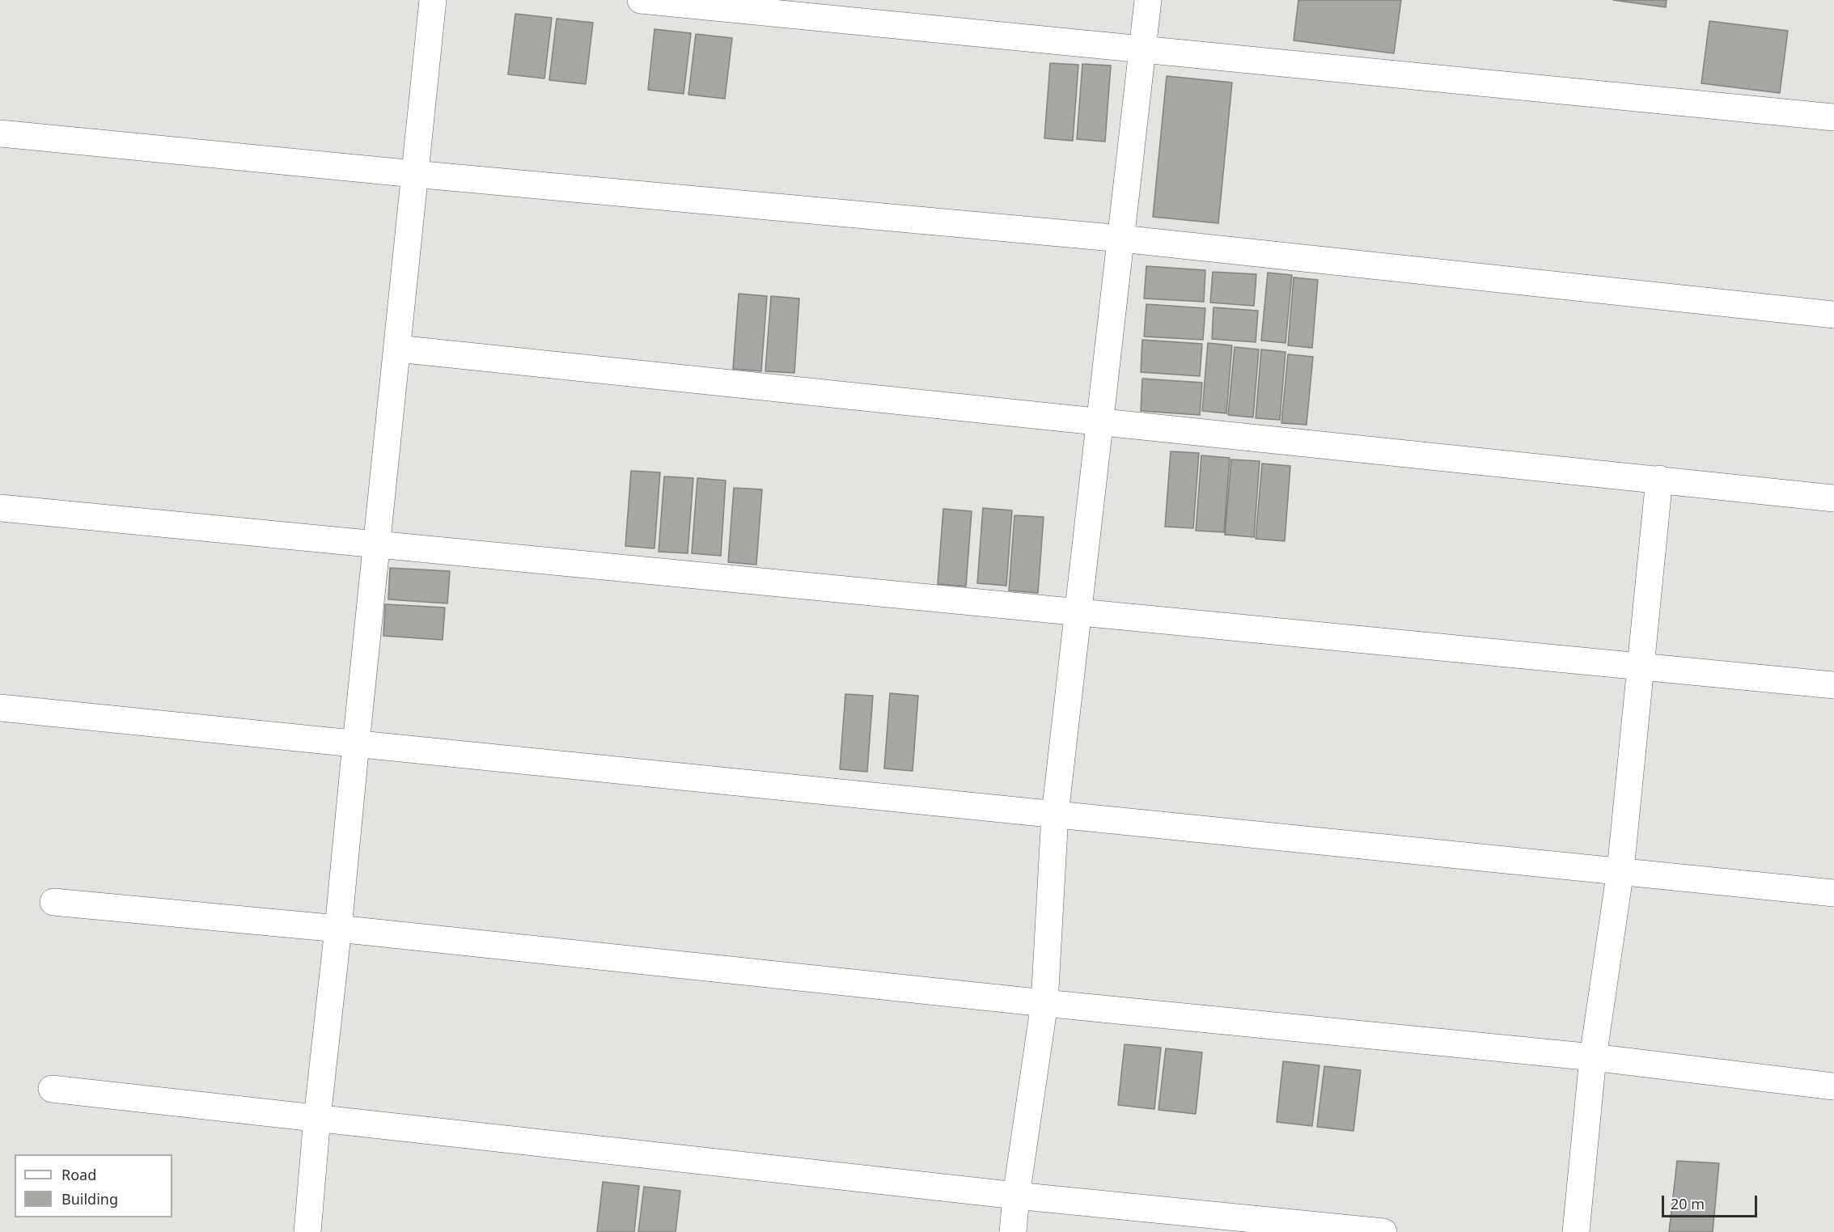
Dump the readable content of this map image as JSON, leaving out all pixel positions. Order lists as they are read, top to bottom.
{
  "legend": ["Road", "Building"],
  "scale_bar": "20 m"
}
